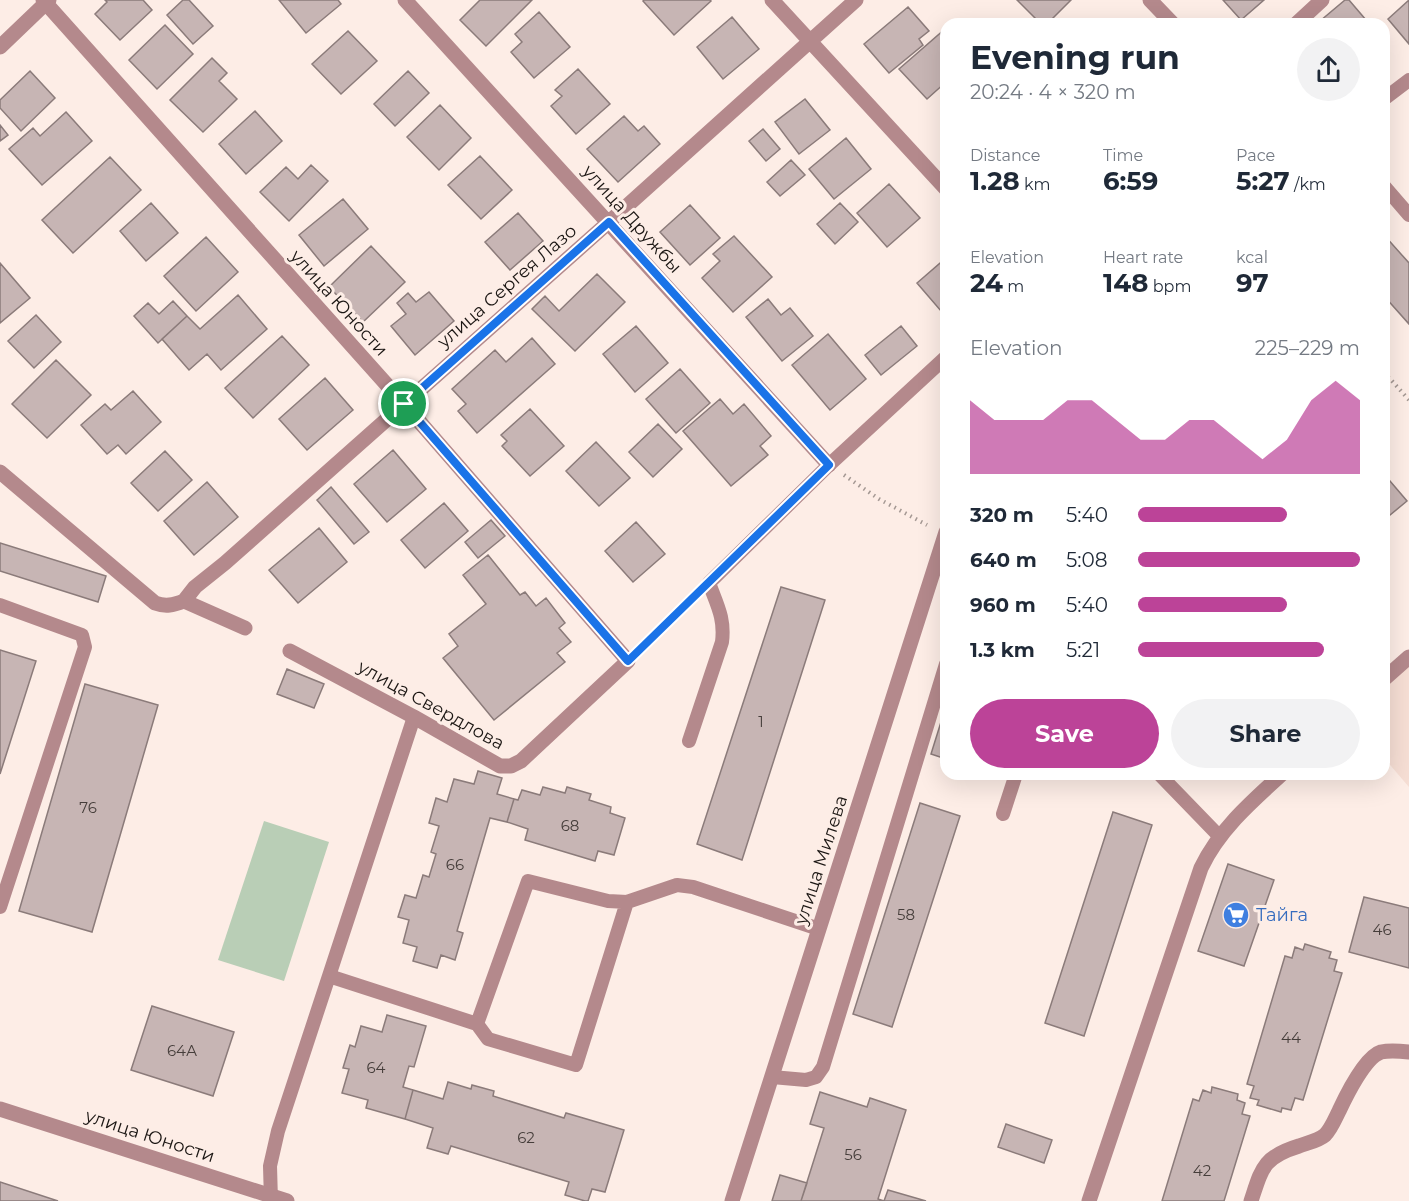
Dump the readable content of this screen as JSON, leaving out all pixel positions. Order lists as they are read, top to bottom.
{
  "streets": {
    "street": [
      "улица Дружбы",
      "улица Сергея Лазо",
      "улица Юности",
      "улица Свердлова",
      "улица Милева"
    ]
  },
  "crossings": [
    ["улица Дружбы", "улица Сергея Лазо"],
    ["улица Сергея Лазо", "улица Юности"],
    ["улица Юности", "улица Свердлова"]
  ],
  "places": {
    "supermarket": ["Тайга"]
  },
  "house_numbers": [
    "1",
    "76",
    "68",
    "66",
    "58",
    "46",
    "44",
    "64А",
    "64",
    "62",
    "56",
    "42"
  ],
  "page": {
    "heading": ["Evening run", "20:24 · 4 × 320 m"],
    "stats": [
      ["Distance", "1.28 km"],
      ["Time", "6:59"],
      ["Pace", "5:27 /km"],
      ["Elevation", "24 m"],
      ["Heart rate", "148 bpm"],
      ["kcal", "97"]
    ],
    "chart": ["Elevation", "225–229 m"],
    "list": [
      {
        "name": "320 m",
        "note": "5:40"
      },
      {
        "name": "640 m",
        "note": "5:08"
      },
      {
        "name": "960 m",
        "note": "5:40"
      },
      {
        "name": "1.3 km",
        "note": "5:21"
      }
    ],
    "buttons": ["Save", "Share"]
  }
}
